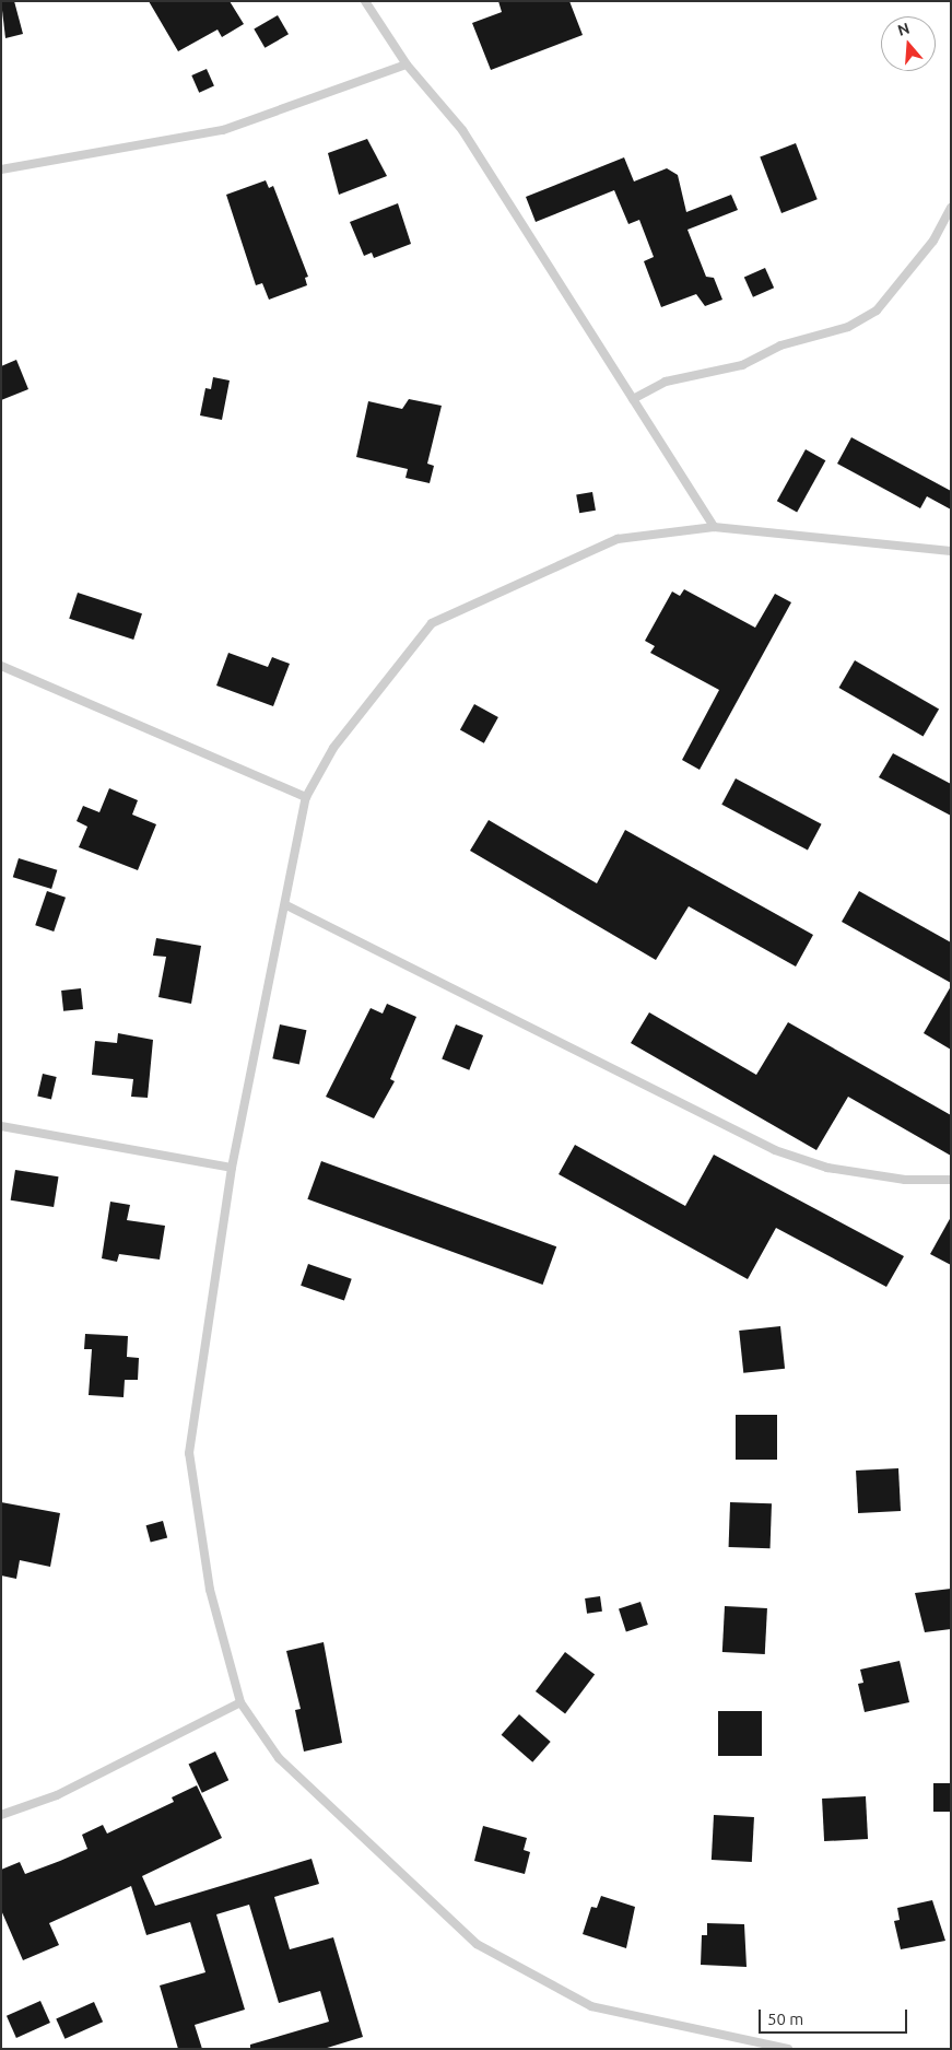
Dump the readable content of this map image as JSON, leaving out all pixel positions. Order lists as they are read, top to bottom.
{
  "scale_bar": "50 m",
  "north": "top"
}
